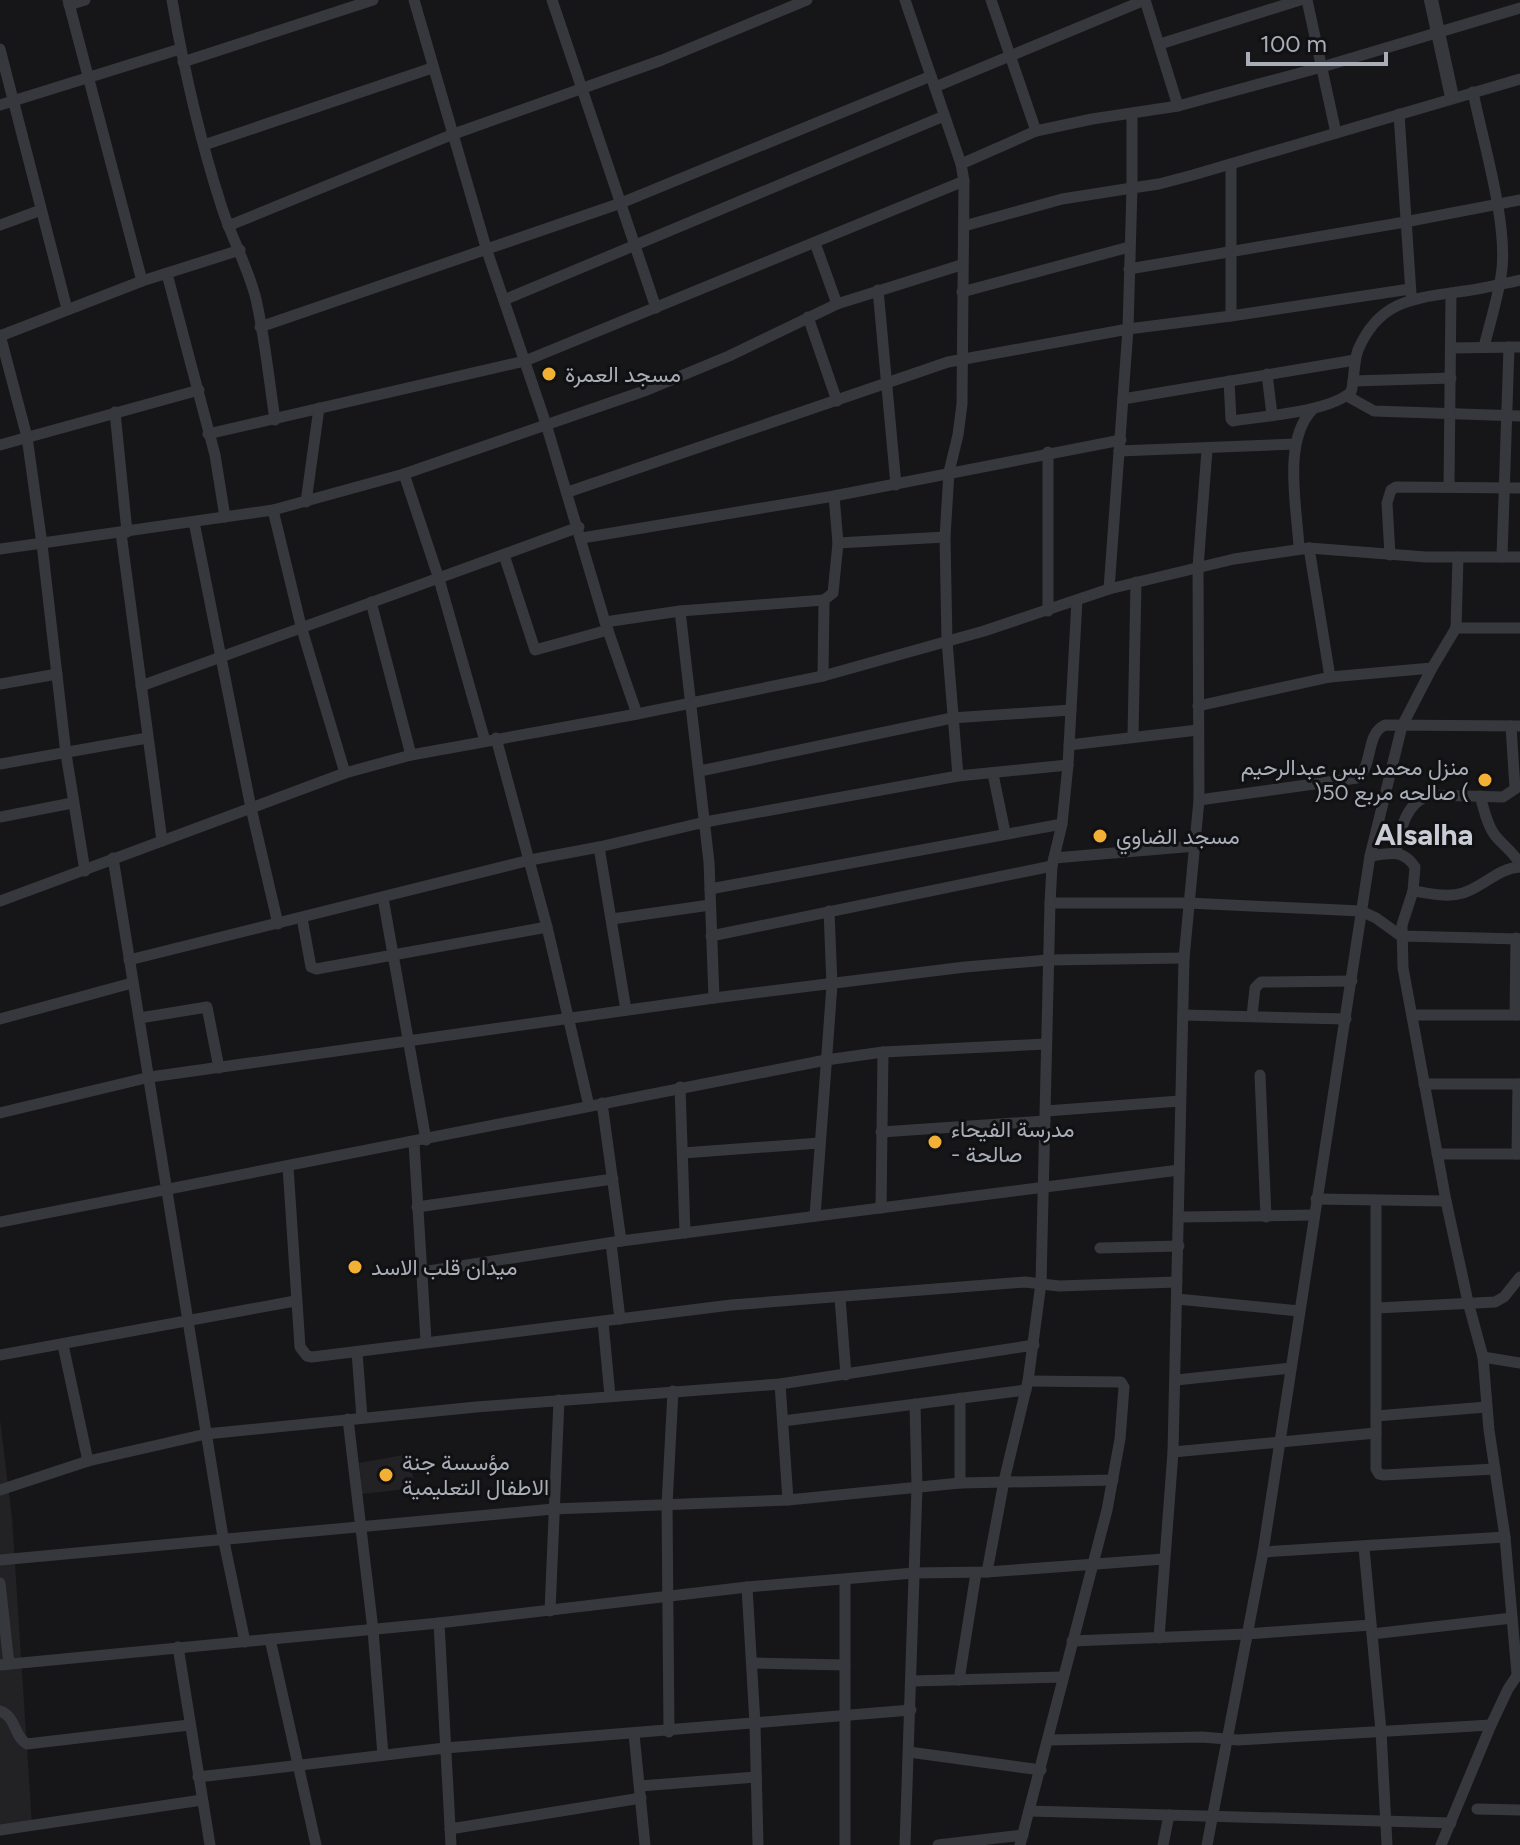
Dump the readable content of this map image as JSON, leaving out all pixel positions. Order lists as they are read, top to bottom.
{
  "districts": ["Alsalha"],
  "places": [
    "مسجد العمرة",
    "منزل محمد يس عبدالرحيم )صالحه مربع 50 (",
    "مسجد الضاوي",
    "مدرسة الفيحاء - صالحة",
    "ميدان قلب الاسد",
    "مؤسسة جنة الاطفال التعليمية"
  ],
  "scale_bar": "100 m"
}
